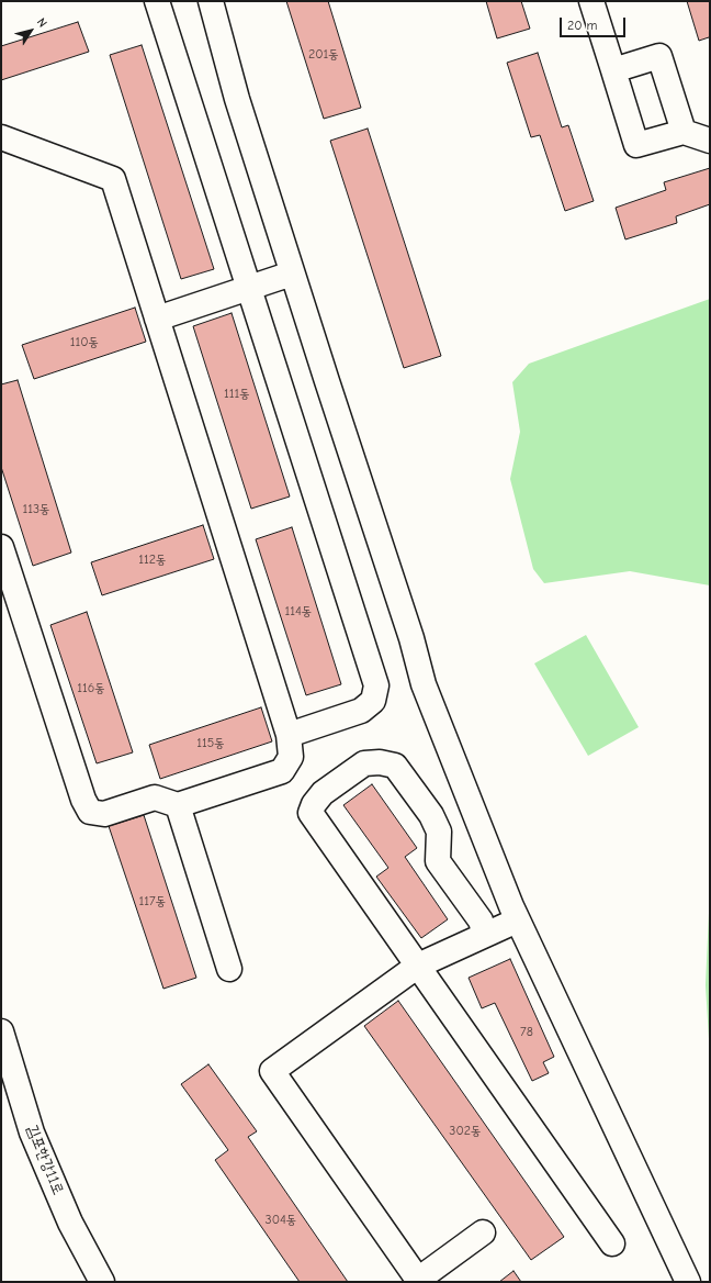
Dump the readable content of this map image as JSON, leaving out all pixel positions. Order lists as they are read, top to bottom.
{
  "streets": {
    "street": ["김포한강11로"]
  },
  "house_numbers": [
    "201동",
    "110동",
    "111동",
    "113동",
    "112동",
    "114동",
    "116동",
    "115동",
    "117동",
    "78",
    "302동",
    "304동"
  ],
  "scale_bar": "20 m",
  "north": "top right"
}
